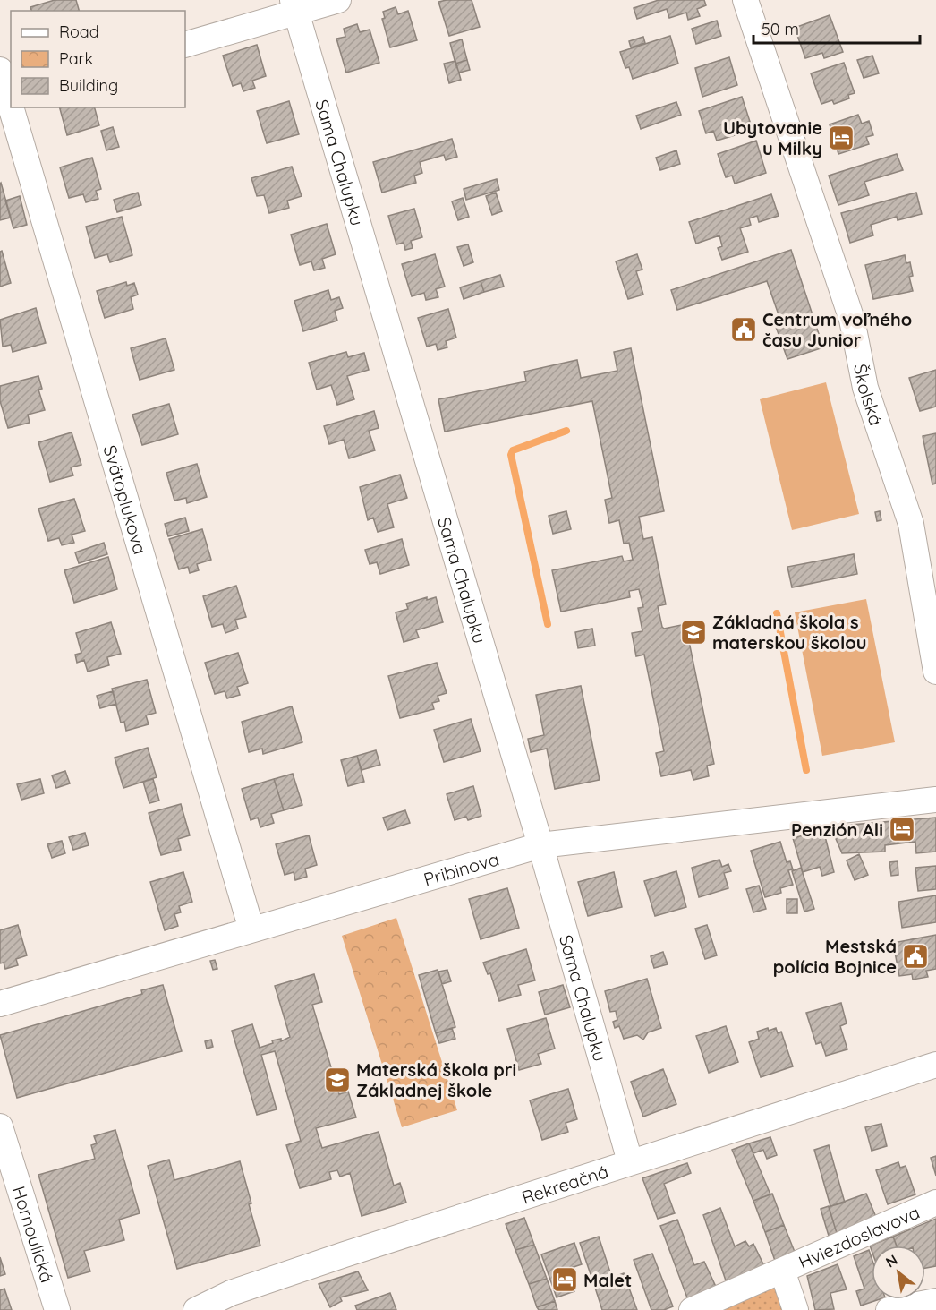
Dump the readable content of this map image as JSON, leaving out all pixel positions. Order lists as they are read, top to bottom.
{
  "streets": {
    "street": [
      "Sama Chalupku",
      "Školská",
      "Svätoplukova",
      "Pribinova",
      "Rekreačná",
      "Hornoulická",
      "Hviezdoslavova"
    ]
  },
  "crossings": [
    ["Sama Chalupku", "Pribinova"],
    ["Sama Chalupku", "Rekreačná"],
    ["Svätoplukova", "Pribinova"]
  ],
  "places": {
    "hotel": ["Ubytovanie u Milky", "Penzión Ali", "Malet"],
    "public building": ["Centrum voľného času Junior", "Mestská polícia Bojnice"],
    "school or university": ["Základná škola s materskou školou", "Materská škola pri Základnej škole"]
  },
  "legend": ["Road", "Park", "Building"],
  "scale_bar": "50 m",
  "north": "top left"
}
